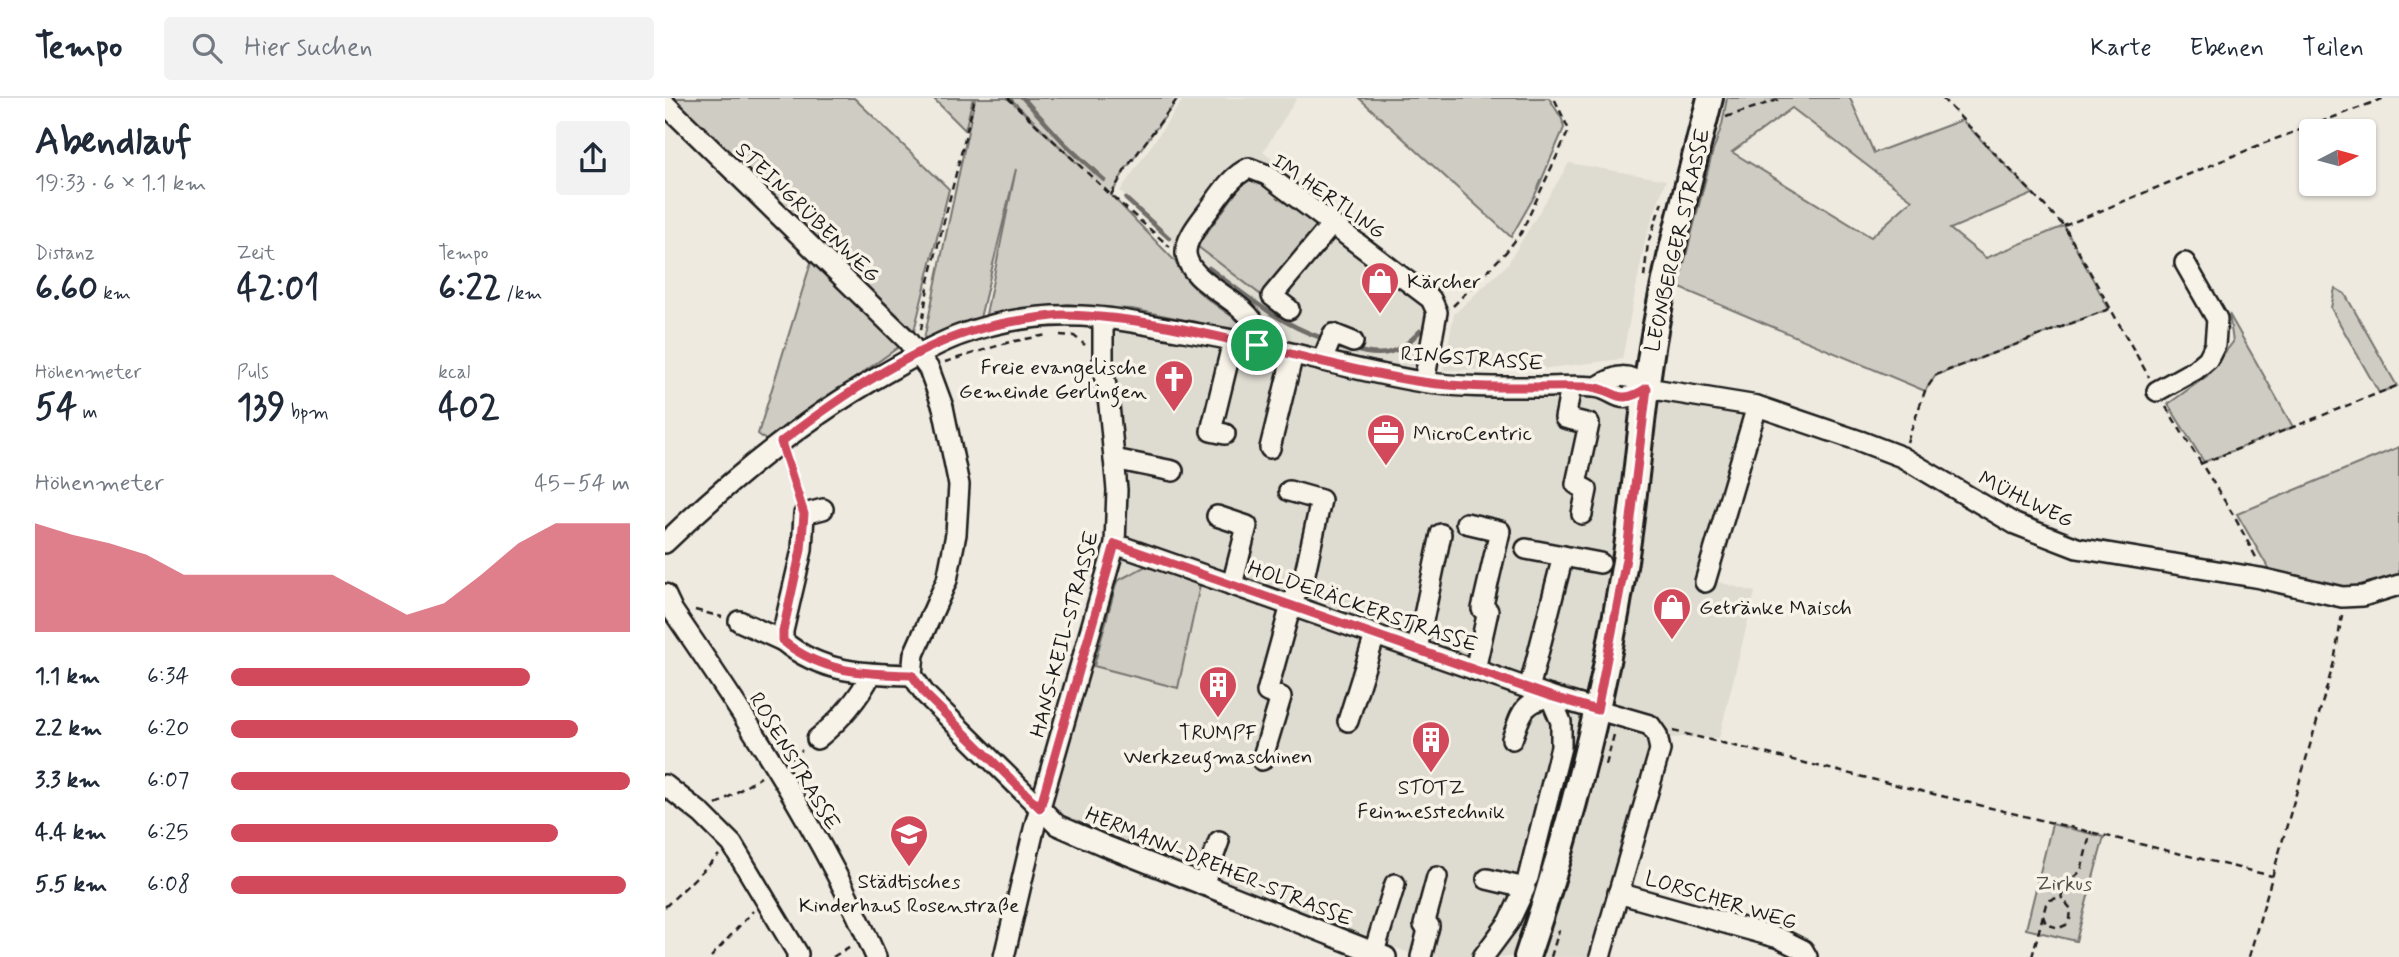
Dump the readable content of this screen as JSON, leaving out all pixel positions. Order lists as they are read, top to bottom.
{
  "streets": {
    "main road": ["LEONBERGER STRASSE"],
    "street": [
      "IM HERTLING",
      "STEINGRÜBENWEG",
      "RINGSTRASSE",
      "MÜHLWEG",
      "HOLDERÄCKERSTRASSE",
      "HANS-KEIL-STRASSE",
      "ROSENSTRASSE",
      "HERMANN-DREHER-STRASSE",
      "LORSCHER WEG"
    ]
  },
  "crossings": [
    ["STEINGRÜBENWEG", "RINGSTRASSE"],
    ["LEONBERGER STRASSE", "RINGSTRASSE"],
    ["LEONBERGER STRASSE", "MÜHLWEG"],
    ["LEONBERGER STRASSE", "HOLDERÄCKERSTRASSE"],
    ["RINGSTRASSE", "MÜHLWEG"],
    ["RINGSTRASSE", "HANS-KEIL-STRASSE"],
    ["HOLDERÄCKERSTRASSE", "HANS-KEIL-STRASSE"],
    ["HOLDERÄCKERSTRASSE", "LORSCHER WEG"],
    ["HANS-KEIL-STRASSE", "HERMANN-DREHER-STRASSE"]
  ],
  "parks": ["Zirkus"],
  "places": {
    "shop": ["Kärcher", "Getränke Maisch"],
    "church": ["Freie evangelische Gemeinde Gerlingen"],
    "office": ["MicroCentric"],
    "building": ["TRUMPF Werkzeugmaschinen", "STOTZ Feinmesstechnik"],
    "school or university": ["Städtisches Kinderhaus Rosenstraße"]
  },
  "north": "right",
  "page": {
    "header": "Tempo",
    "search": "Hier suchen",
    "nav": ["Karte", "Ebenen", "Teilen"],
    "heading": ["Abendlauf", "19:33 · 6 × 1.1 km"],
    "stats": [
      ["Distanz", "6.60 km"],
      ["Zeit", "42:01"],
      ["Tempo", "6:22 /km"],
      ["Höhenmeter", "54 m"],
      ["Puls", "139 bpm"],
      ["kcal", "402"]
    ],
    "chart": ["Höhenmeter", "45–54 m"],
    "list": [
      {
        "name": "1.1 km",
        "note": "6:34"
      },
      {
        "name": "2.2 km",
        "note": "6:20"
      },
      {
        "name": "3.3 km",
        "note": "6:07"
      },
      {
        "name": "4.4 km",
        "note": "6:25"
      },
      {
        "name": "5.5 km",
        "note": "6:08"
      }
    ]
  }
}
